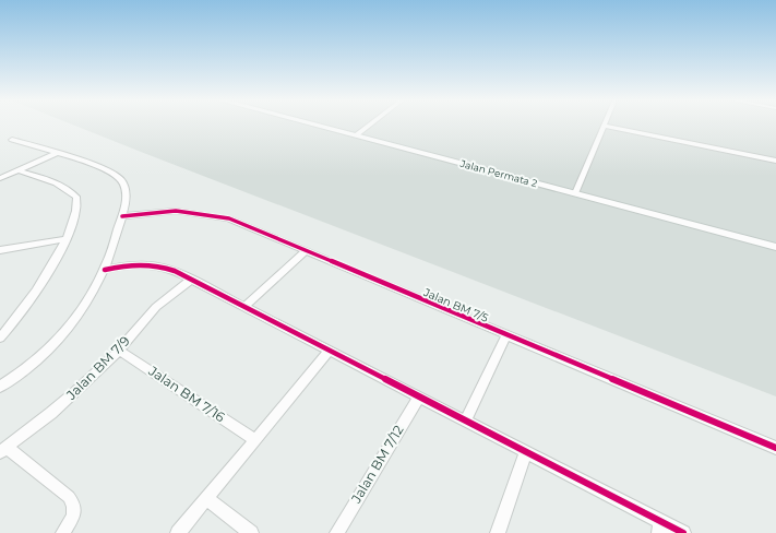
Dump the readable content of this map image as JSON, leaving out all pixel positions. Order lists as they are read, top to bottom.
{
  "streets": {
    "street": [
      "Jalan Permata 2",
      "Jalan BM 7/5",
      "Jalan BM 7/9",
      "Jalan BM 7/16",
      "Jalan BM 7/12"
    ]
  },
  "crossings": [
    ["Jalan BM 7/9", "Jalan BM 7/16"]
  ]
}
